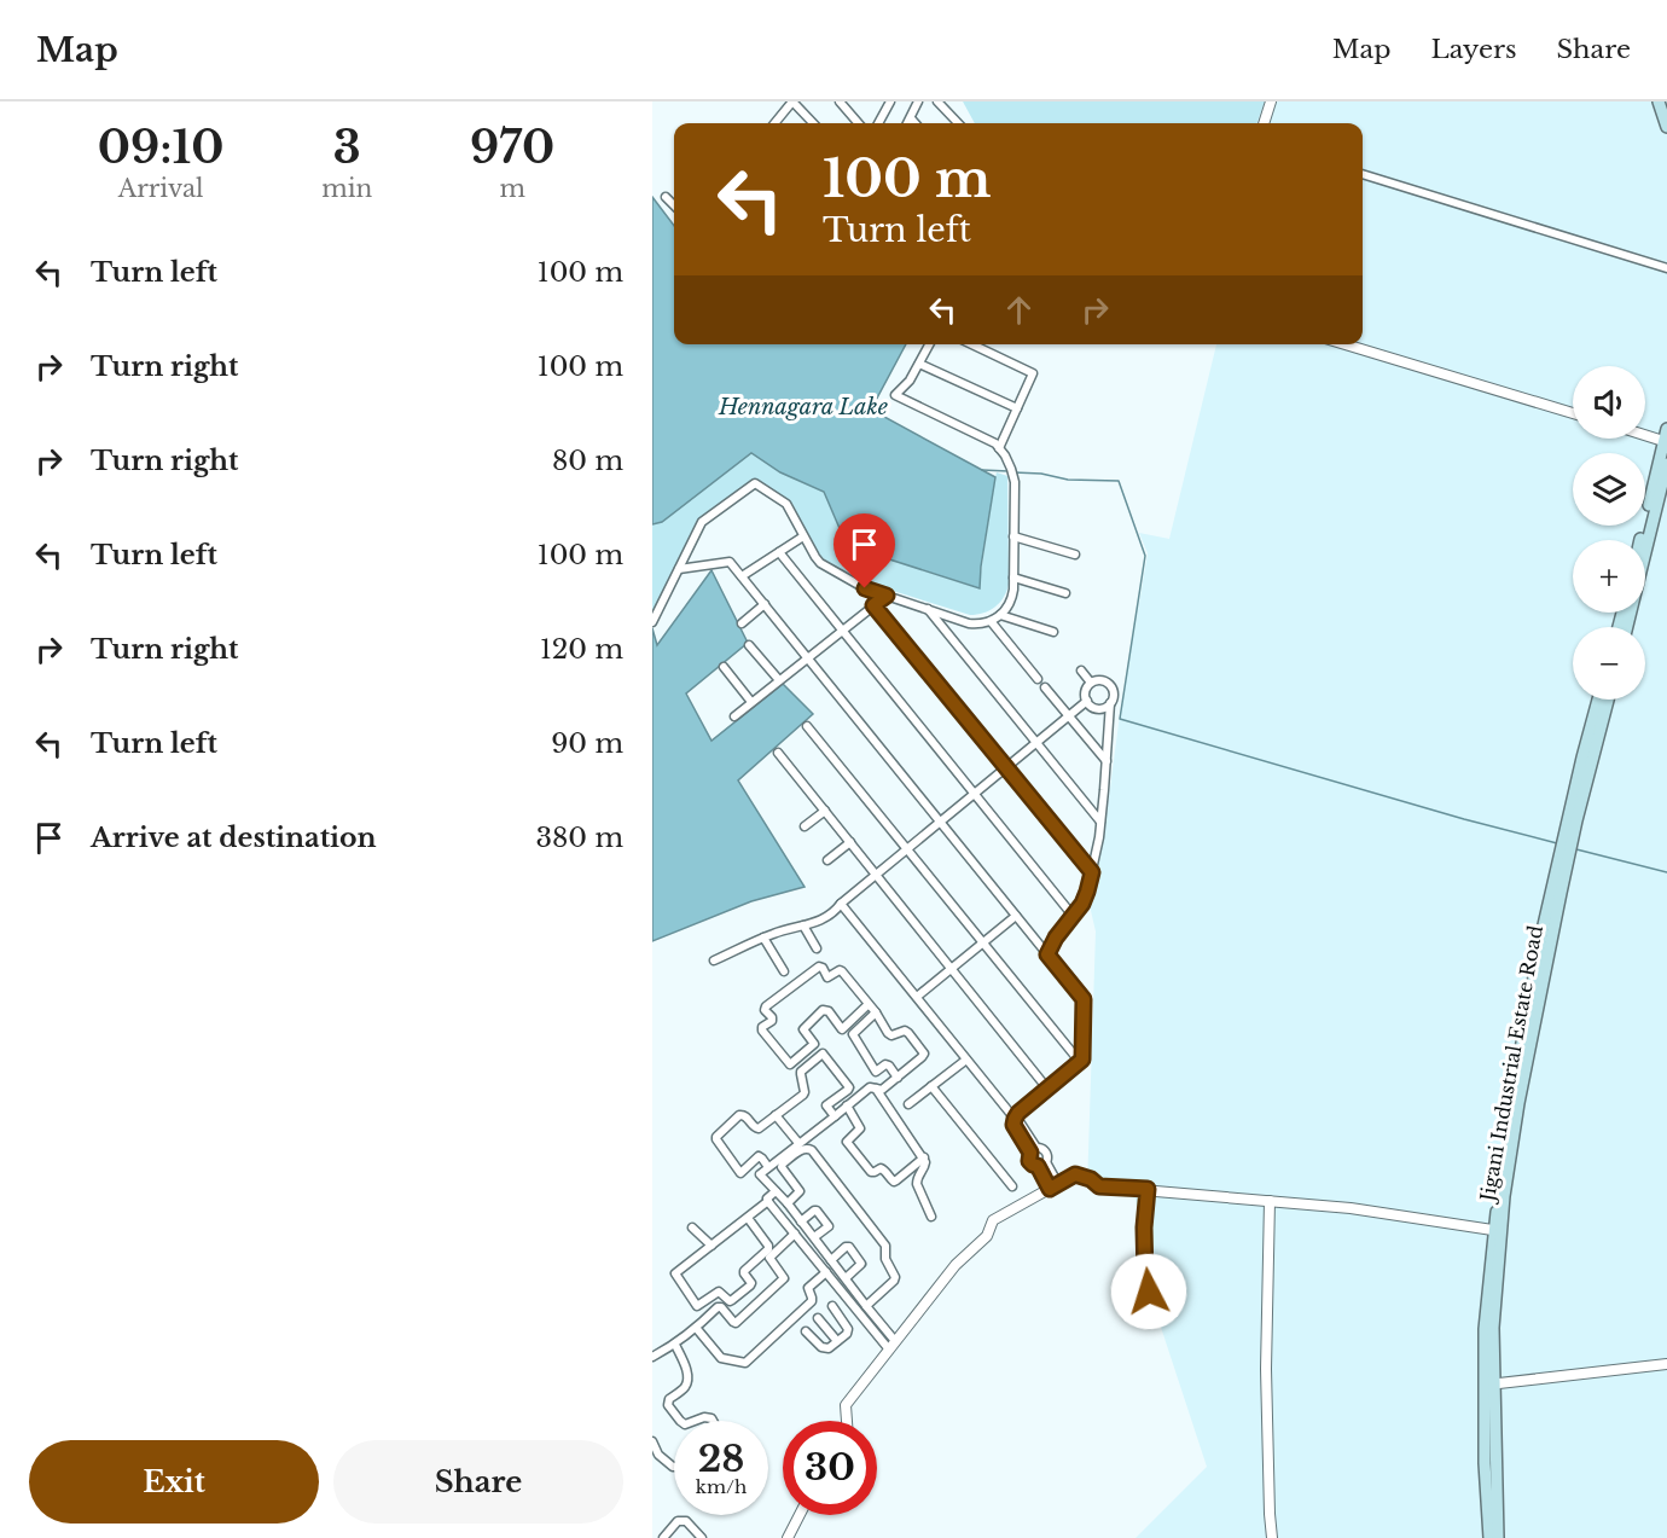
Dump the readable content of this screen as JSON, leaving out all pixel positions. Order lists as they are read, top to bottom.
{
  "streets": {
    "main road": ["Jigani Industrial Estate Road"]
  },
  "water": ["Hennagara Lake"],
  "page": {
    "header": "Map",
    "nav": ["Map", "Layers", "Share"],
    "eta": [
      "09:10",
      "Arrival",
      "3",
      "min",
      "970",
      "m"
    ],
    "turn": ["100 m", "Turn left"],
    "list": [
      {
        "name": "Turn left",
        "value": "100 m"
      },
      {
        "name": "Turn right",
        "value": "100 m"
      },
      {
        "name": "Turn right",
        "value": "80 m"
      },
      {
        "name": "Turn left",
        "value": "100 m"
      },
      {
        "name": "Turn right",
        "value": "120 m"
      },
      {
        "name": "Turn left",
        "value": "90 m"
      },
      {
        "name": "Arrive at destination",
        "value": "380 m"
      }
    ],
    "map_buttons": ["+", "−"],
    "speed": "28 km/h",
    "limit": "30",
    "buttons": ["Exit", "Share"]
  }
}
